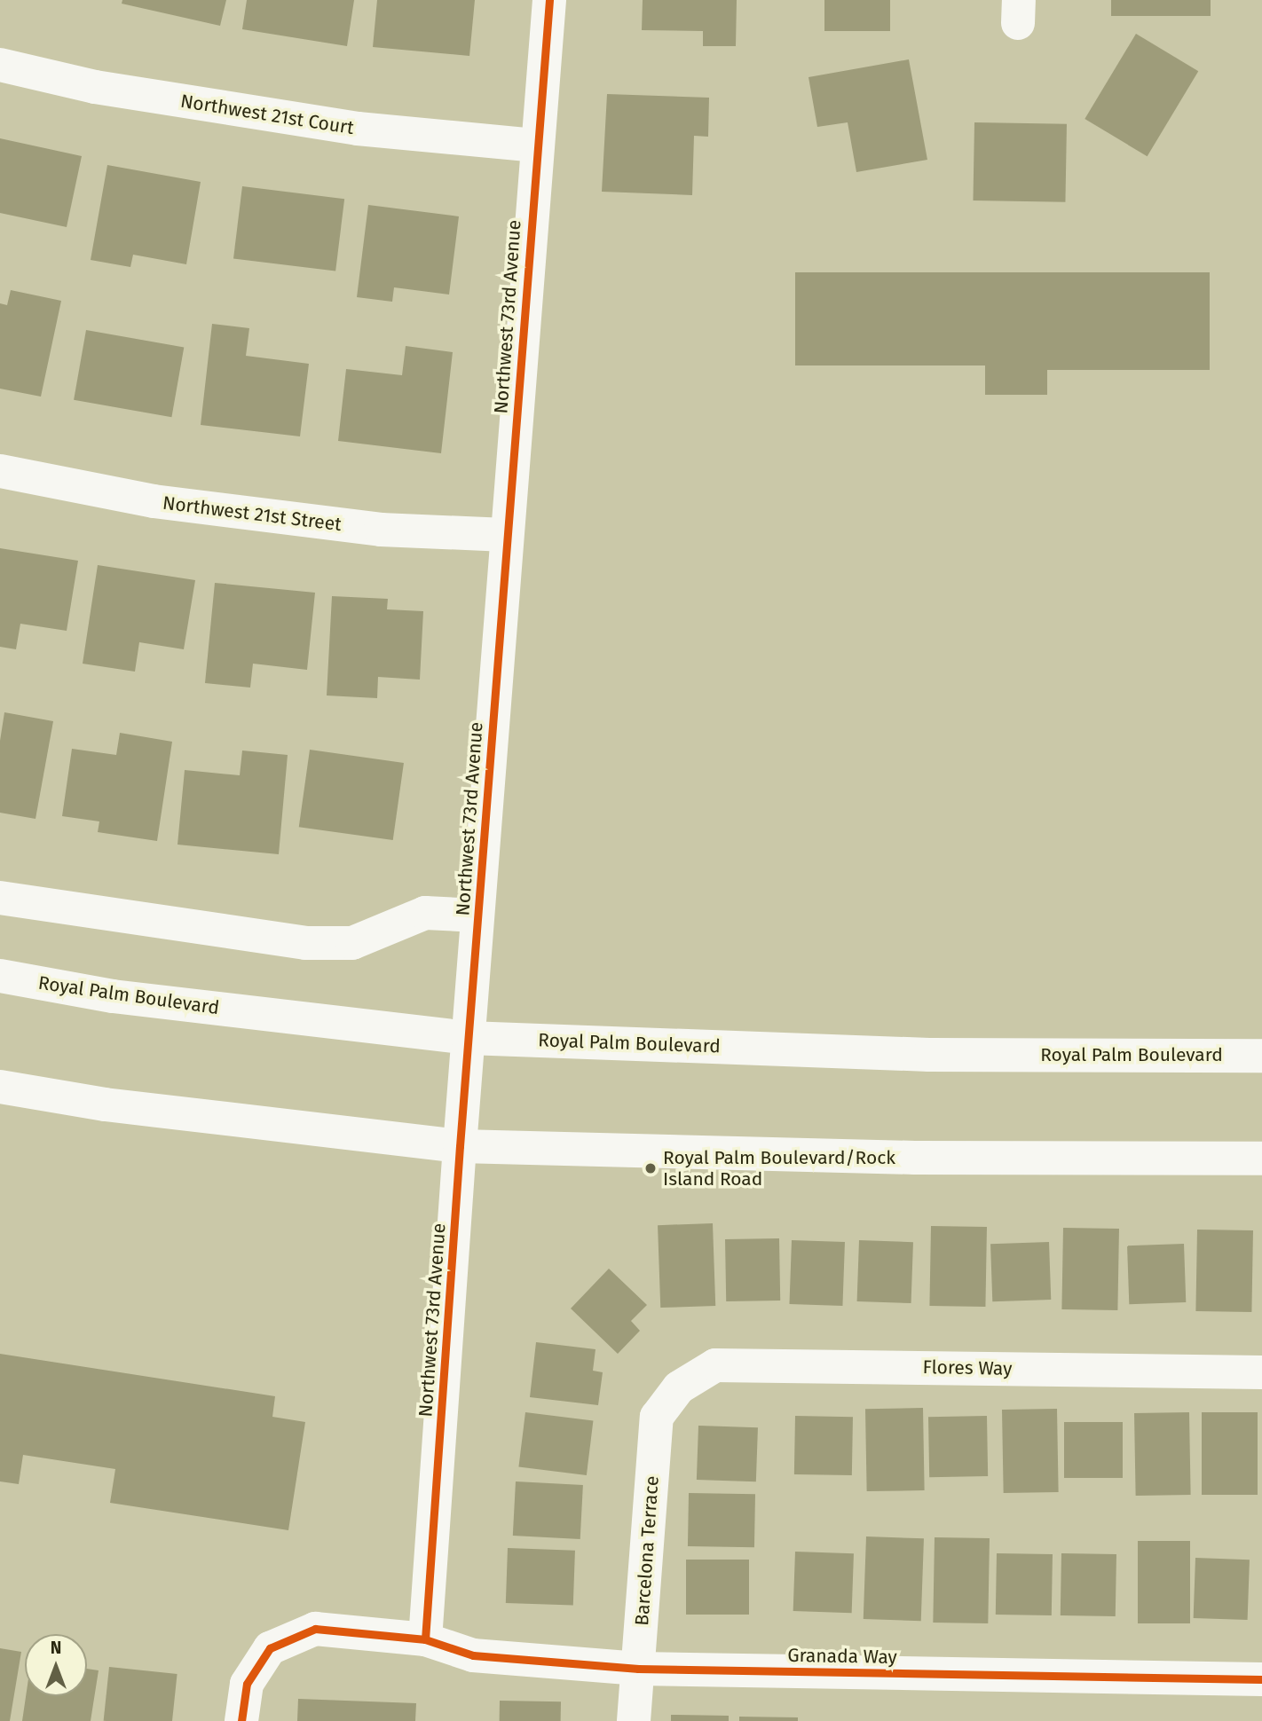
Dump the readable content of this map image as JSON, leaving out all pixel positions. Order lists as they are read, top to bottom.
{
  "streets": {
    "street": [
      "Northwest 21st Court",
      "Northwest 73rd Avenue",
      "Northwest 21st Street",
      "Royal Palm Boulevard",
      "Flores Way",
      "Barcelona Terrace",
      "Granada Way"
    ]
  },
  "crossings": [
    ["Northwest 21st Court", "Northwest 73rd Avenue"],
    ["Northwest 73rd Avenue", "Northwest 21st Street"],
    ["Northwest 73rd Avenue", "Royal Palm Boulevard"],
    ["Northwest 73rd Avenue", "Granada Way"],
    ["Flores Way", "Barcelona Terrace"],
    ["Barcelona Terrace", "Granada Way"]
  ],
  "places": ["Royal Palm Boulevard/Rock Island Road"],
  "north": "top"
}
